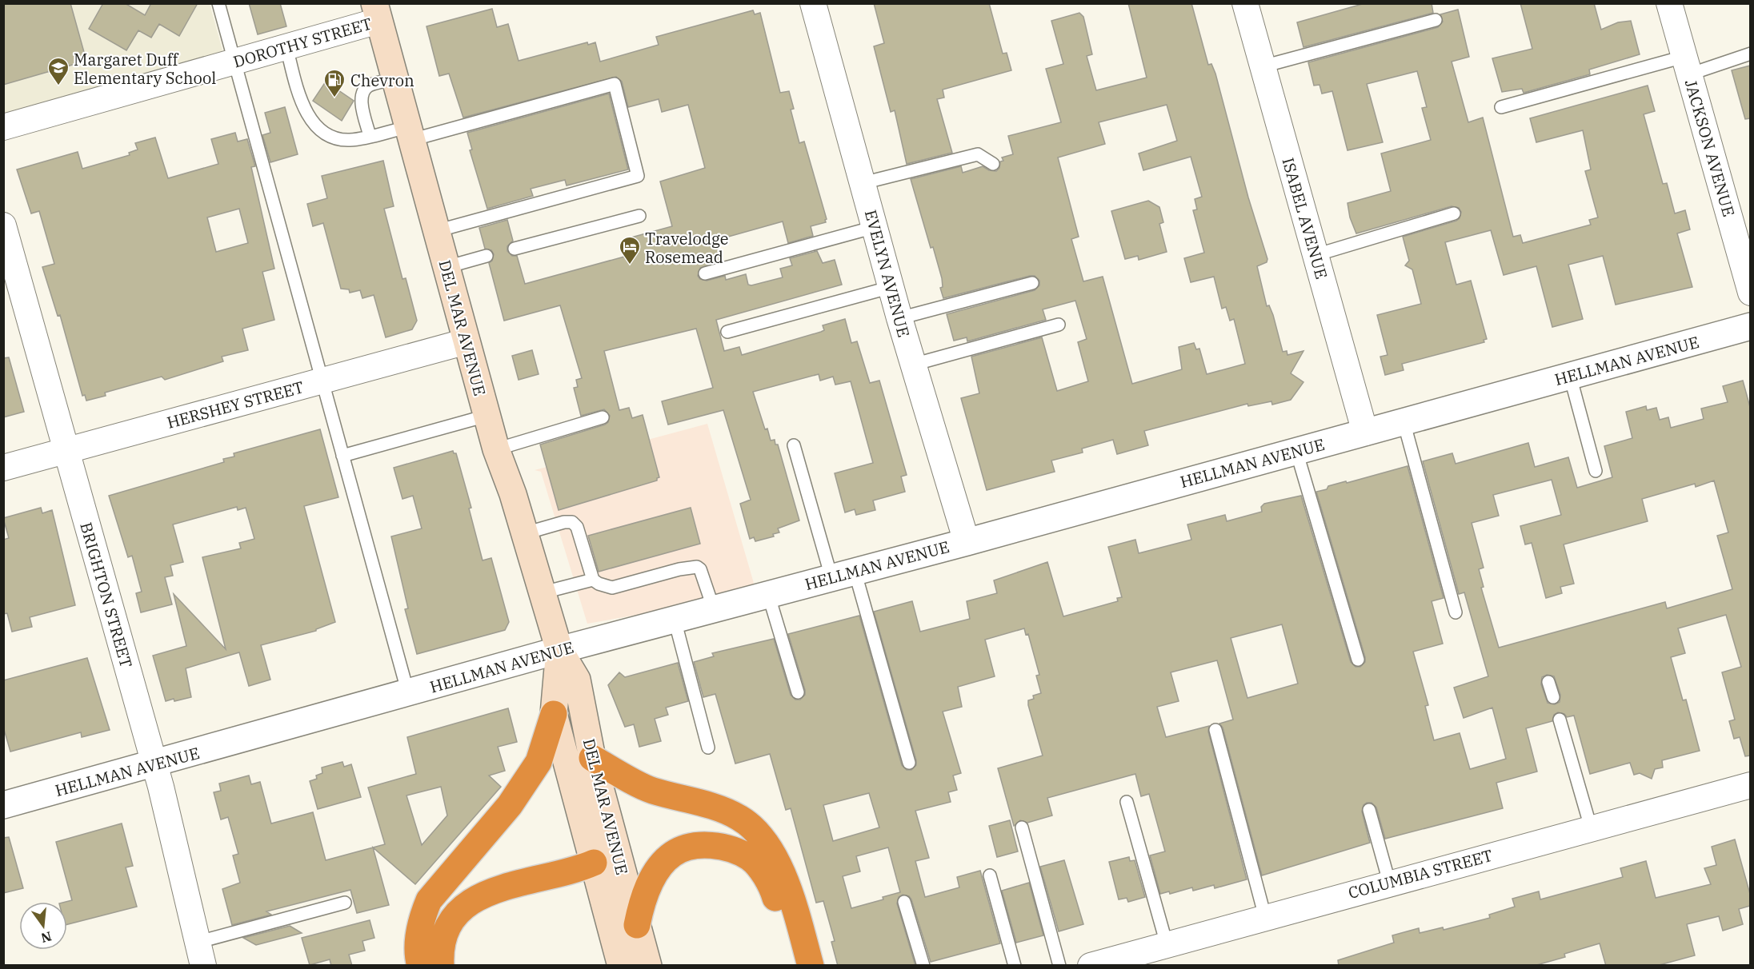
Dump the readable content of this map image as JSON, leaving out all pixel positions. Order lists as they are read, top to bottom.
{
  "streets": {
    "main road": ["DEL MAR AVENUE"],
    "street": [
      "DOROTHY STREET",
      "JACKSON AVENUE",
      "ISABEL AVENUE",
      "EVELYN AVENUE",
      "HELLMAN AVENUE",
      "HERSHEY STREET",
      "BRIGHTON STREET",
      "COLUMBIA STREET"
    ]
  },
  "crossings": [
    ["DOROTHY STREET", "DEL MAR AVENUE"],
    ["ISABEL AVENUE", "HELLMAN AVENUE"],
    ["EVELYN AVENUE", "HELLMAN AVENUE"],
    ["DEL MAR AVENUE", "HELLMAN AVENUE"],
    ["DEL MAR AVENUE", "HERSHEY STREET"],
    ["HELLMAN AVENUE", "BRIGHTON STREET"],
    ["HERSHEY STREET", "BRIGHTON STREET"]
  ],
  "places": {
    "school or university": ["Margaret Duff Elementary School"],
    "fuel station": ["Chevron"],
    "hotel": ["Travelodge Rosemead"]
  },
  "north": "bottom"
}
